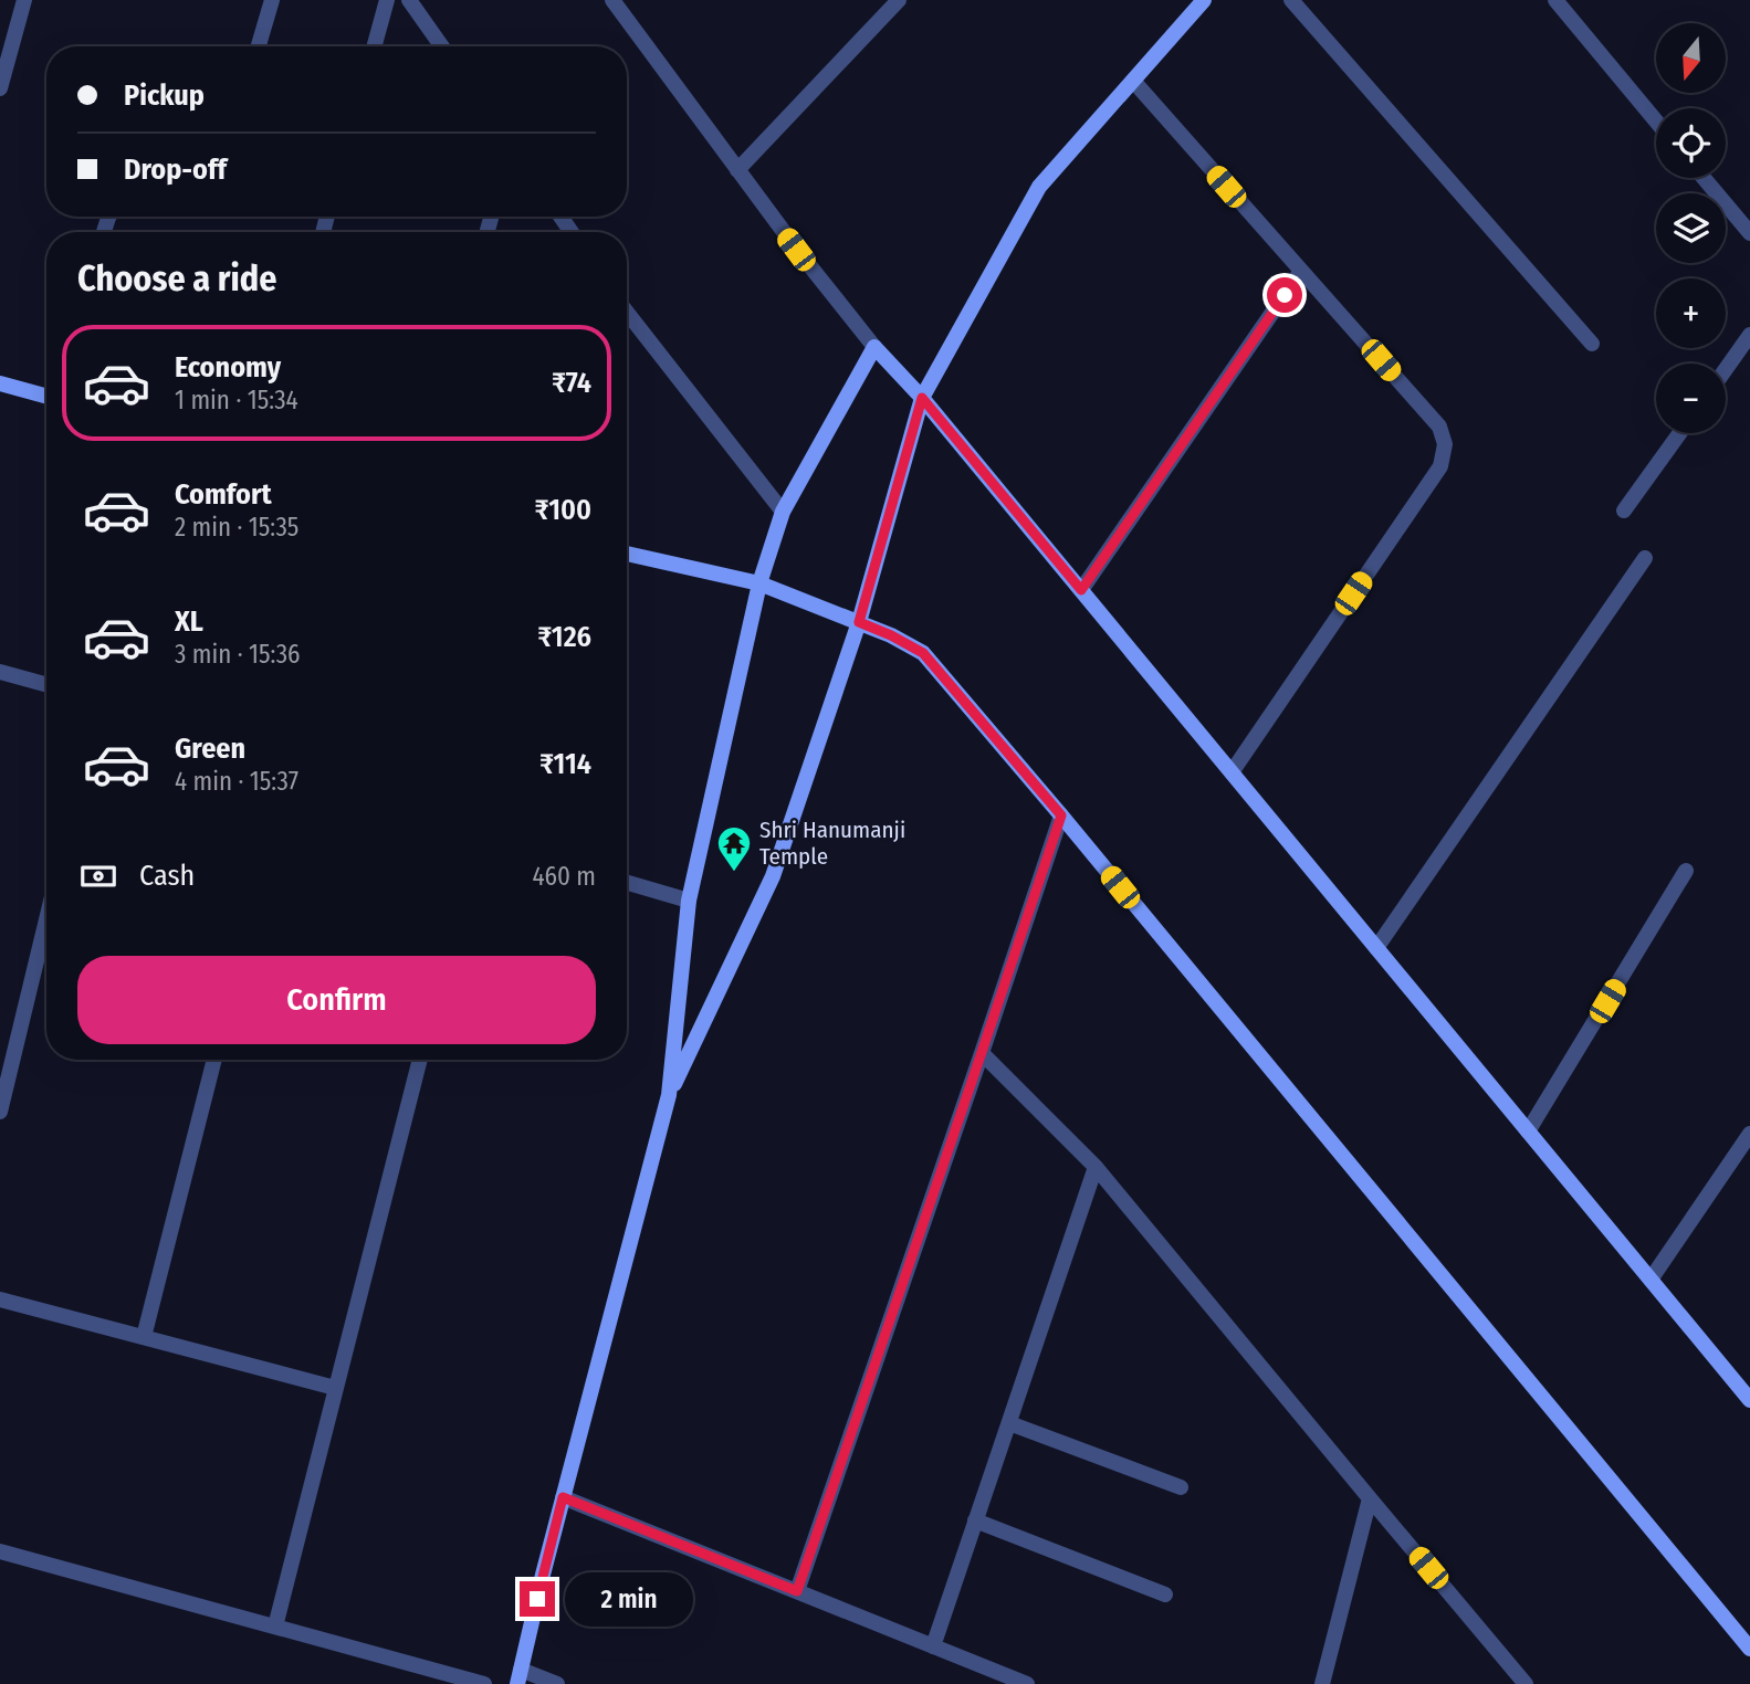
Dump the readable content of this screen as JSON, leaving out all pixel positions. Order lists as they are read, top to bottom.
{
  "places": {
    "temple": ["Shri Hanumanji Temple"]
  },
  "north": "bottom",
  "page": {
    "map_buttons": ["+", "−"],
    "banner": ["Pickup", "Drop-off"],
    "heading": "Choose a ride",
    "list": [
      {
        "name": "Economy",
        "note": "1 min · 15:34",
        "value": "₹74"
      },
      {
        "name": "Comfort",
        "note": "2 min · 15:35",
        "value": "₹100"
      },
      {
        "name": "XL",
        "note": "3 min · 15:36",
        "value": "₹126"
      },
      {
        "name": "Green",
        "note": "4 min · 15:37",
        "value": "₹114"
      }
    ],
    "pay": ["Cash", "460 m"],
    "buttons": "Confirm",
    "bubble": "2 min"
  }
}
